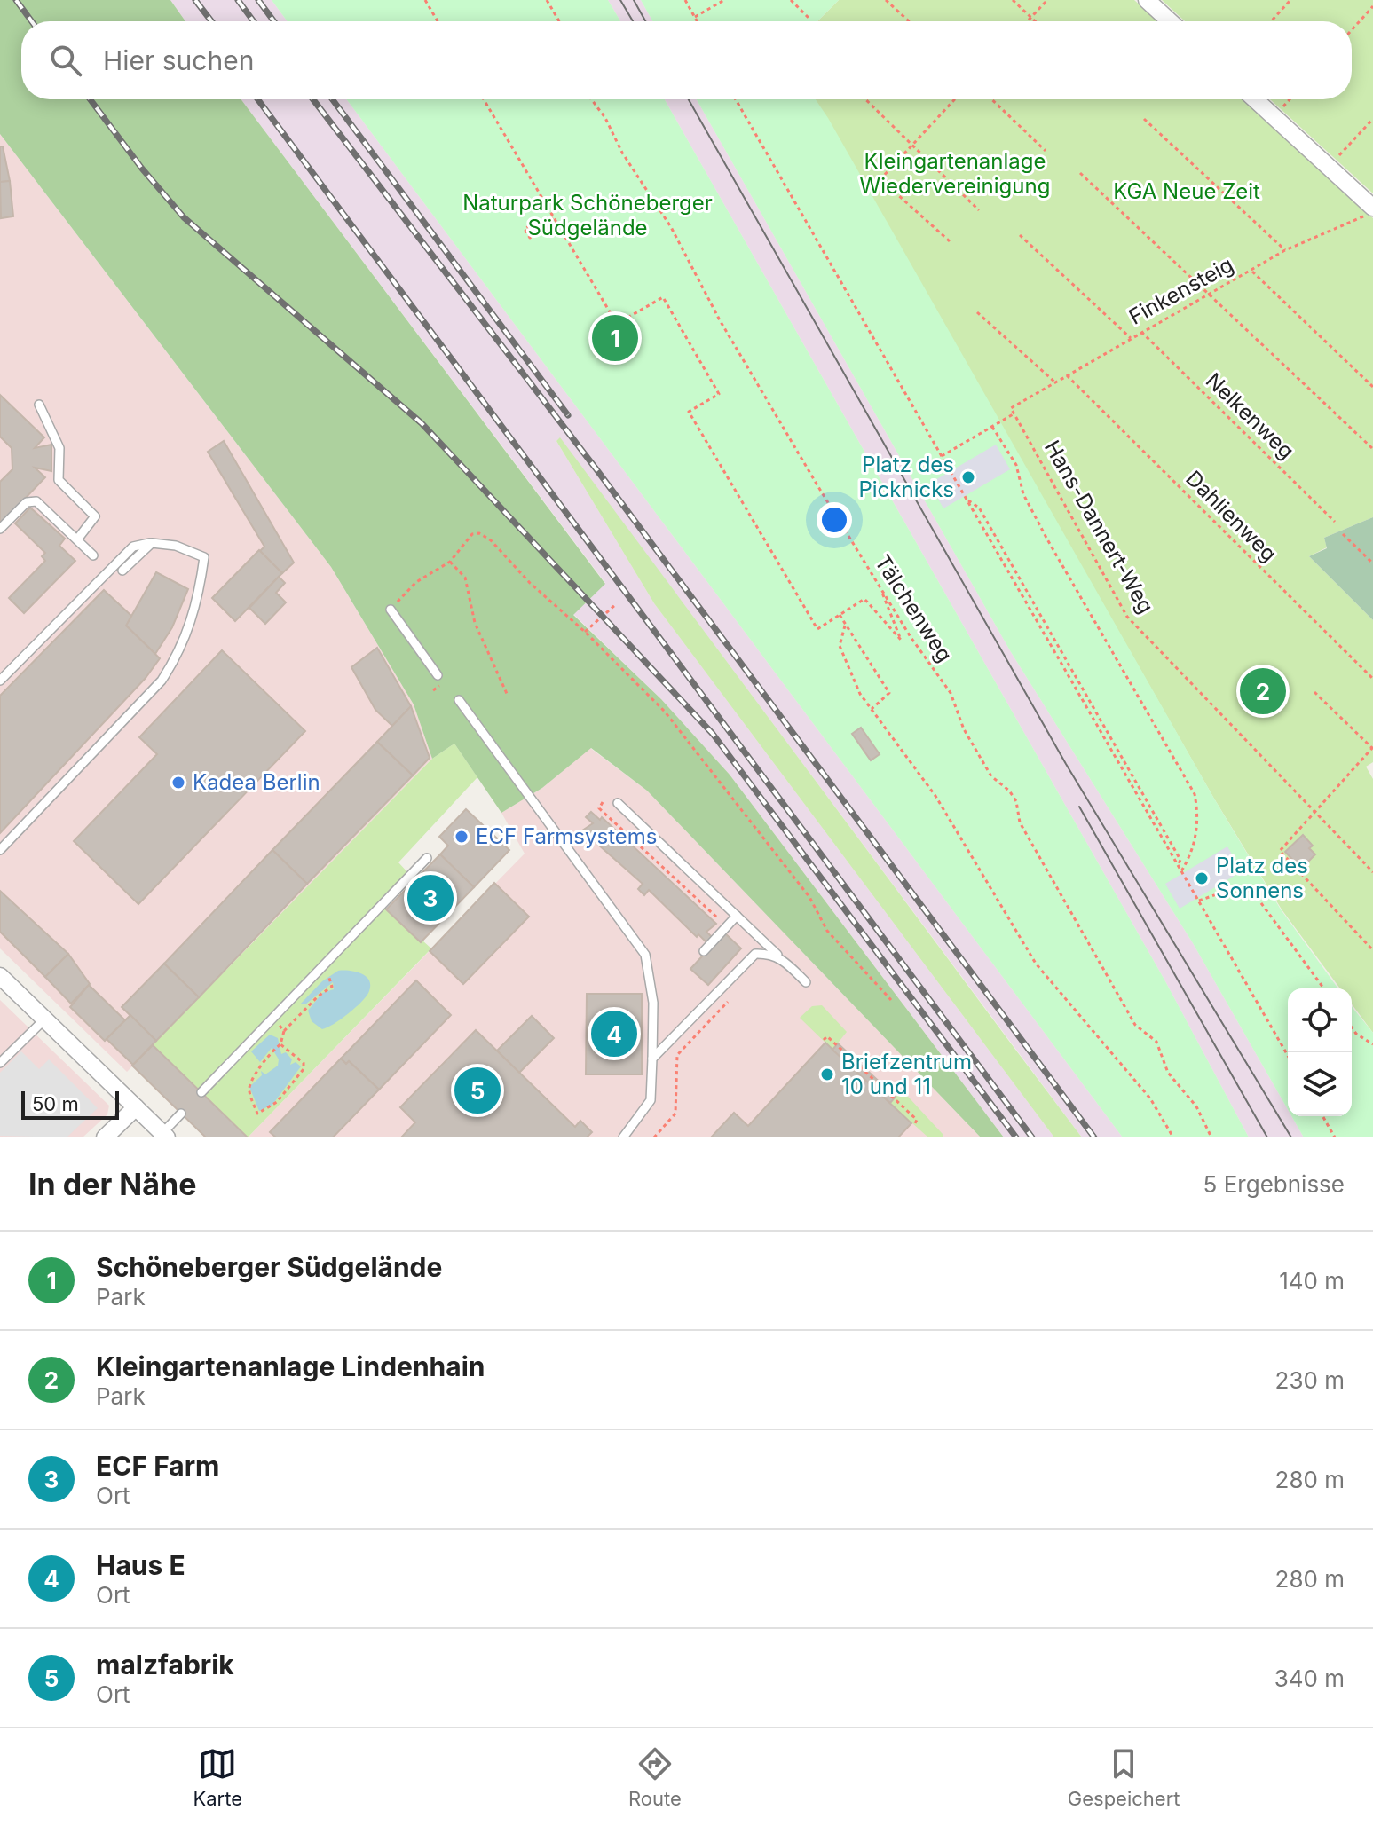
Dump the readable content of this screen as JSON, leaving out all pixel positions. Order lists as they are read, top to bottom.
{
  "streets": {
    "path": [
      "Finkensteig",
      "Nelkenweg",
      "Dahlienweg",
      "Hans-Dannert-Weg",
      "Tälchenweg"
    ]
  },
  "crossings": [
    ["Finkensteig", "Nelkenweg"],
    ["Finkensteig", "Dahlienweg"],
    ["Finkensteig", "Hans-Dannert-Weg"]
  ],
  "parks": ["Kleingartenanlage Wiedervereinigung", "KGA Neue Zeit", "Naturpark Schöneberger Südgelände"],
  "places": [
    "Platz des Picknicks",
    "Kadea Berlin",
    "ECF Farmsystems",
    "Platz des Sonnens",
    "Briefzentrum 10 und 11"
  ],
  "scale_bar": "50 m",
  "page": {
    "search": "Hier suchen",
    "pins": [
      "1",
      "2",
      "3",
      "4",
      "5"
    ],
    "scale": "50 m",
    "heading": ["In der Nähe", "5 Ergebnisse"],
    "list": [
      {
        "mark": "1",
        "name": "Schöneberger Südgelände",
        "note": "Park",
        "value": "140 m"
      },
      {
        "mark": "2",
        "name": "Kleingartenanlage Lindenhain",
        "note": "Park",
        "value": "230 m"
      },
      {
        "mark": "3",
        "name": "ECF Farm",
        "note": "Ort",
        "value": "280 m"
      },
      {
        "mark": "4",
        "name": "Haus E",
        "note": "Ort",
        "value": "280 m"
      },
      {
        "mark": "5",
        "name": "malzfabrik",
        "note": "Ort",
        "value": "340 m"
      }
    ],
    "nav": ["Karte", "Route", "Gespeichert"]
  }
}
